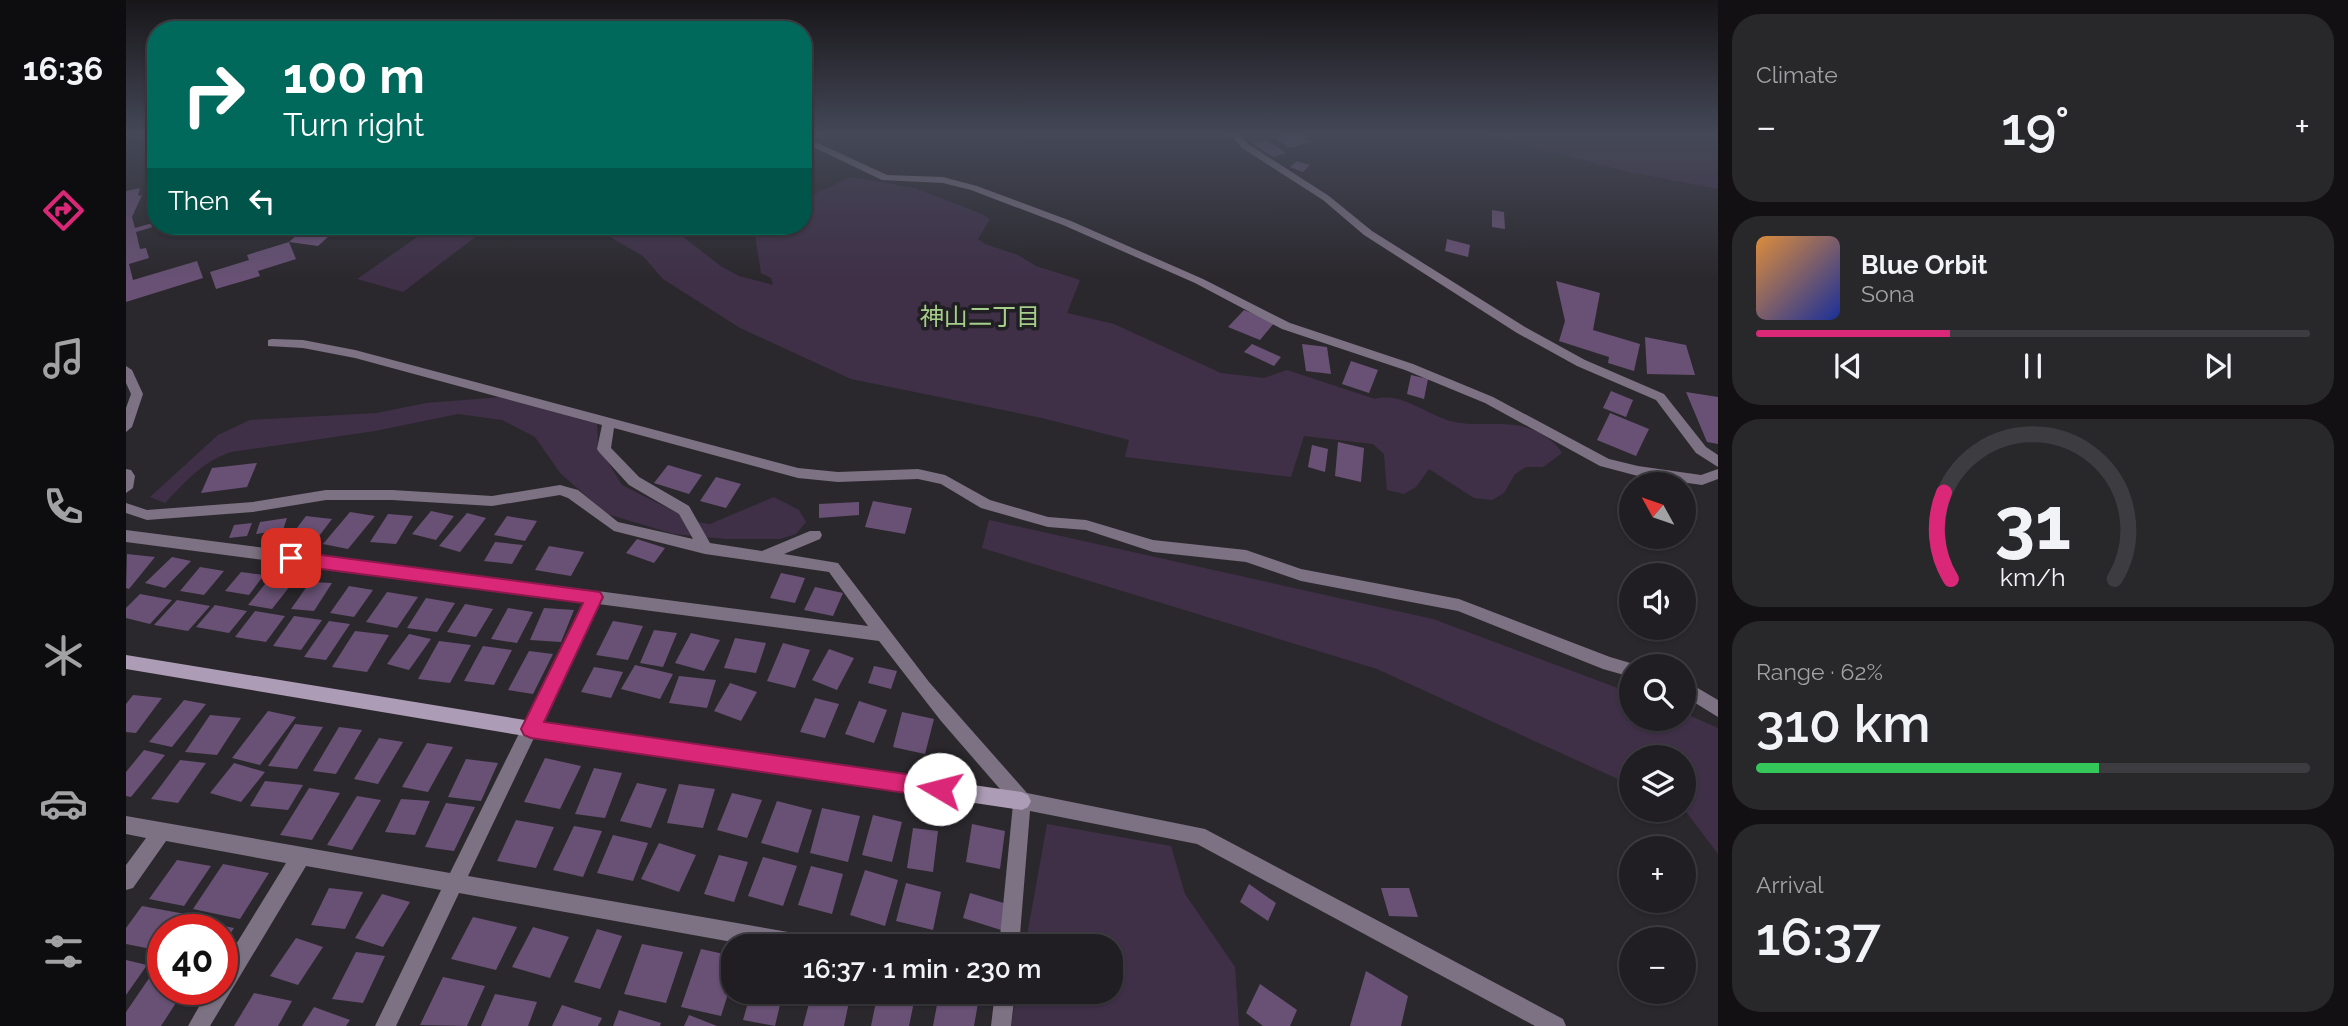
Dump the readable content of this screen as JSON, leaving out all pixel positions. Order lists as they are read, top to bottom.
{
  "districts": ["神山二丁目"],
  "north": "top left",
  "page": {
    "tabs": "16:36",
    "tile": [
      "Climate",
      ["Range · 62%", "310 km"],
      ["Arrival", "16:37"]
    ],
    "turn": ["100 m", "Turn right"],
    "heat": ["−", "19°", "+"],
    "then": "Then",
    "song": ["Blue Orbit", "Sona"],
    "map_buttons": ["+", "−"],
    "limit": "40",
    "trip": "16:37 · 1 min · 230 m",
    "gauge": ["31", "km/h"]
  }
}
